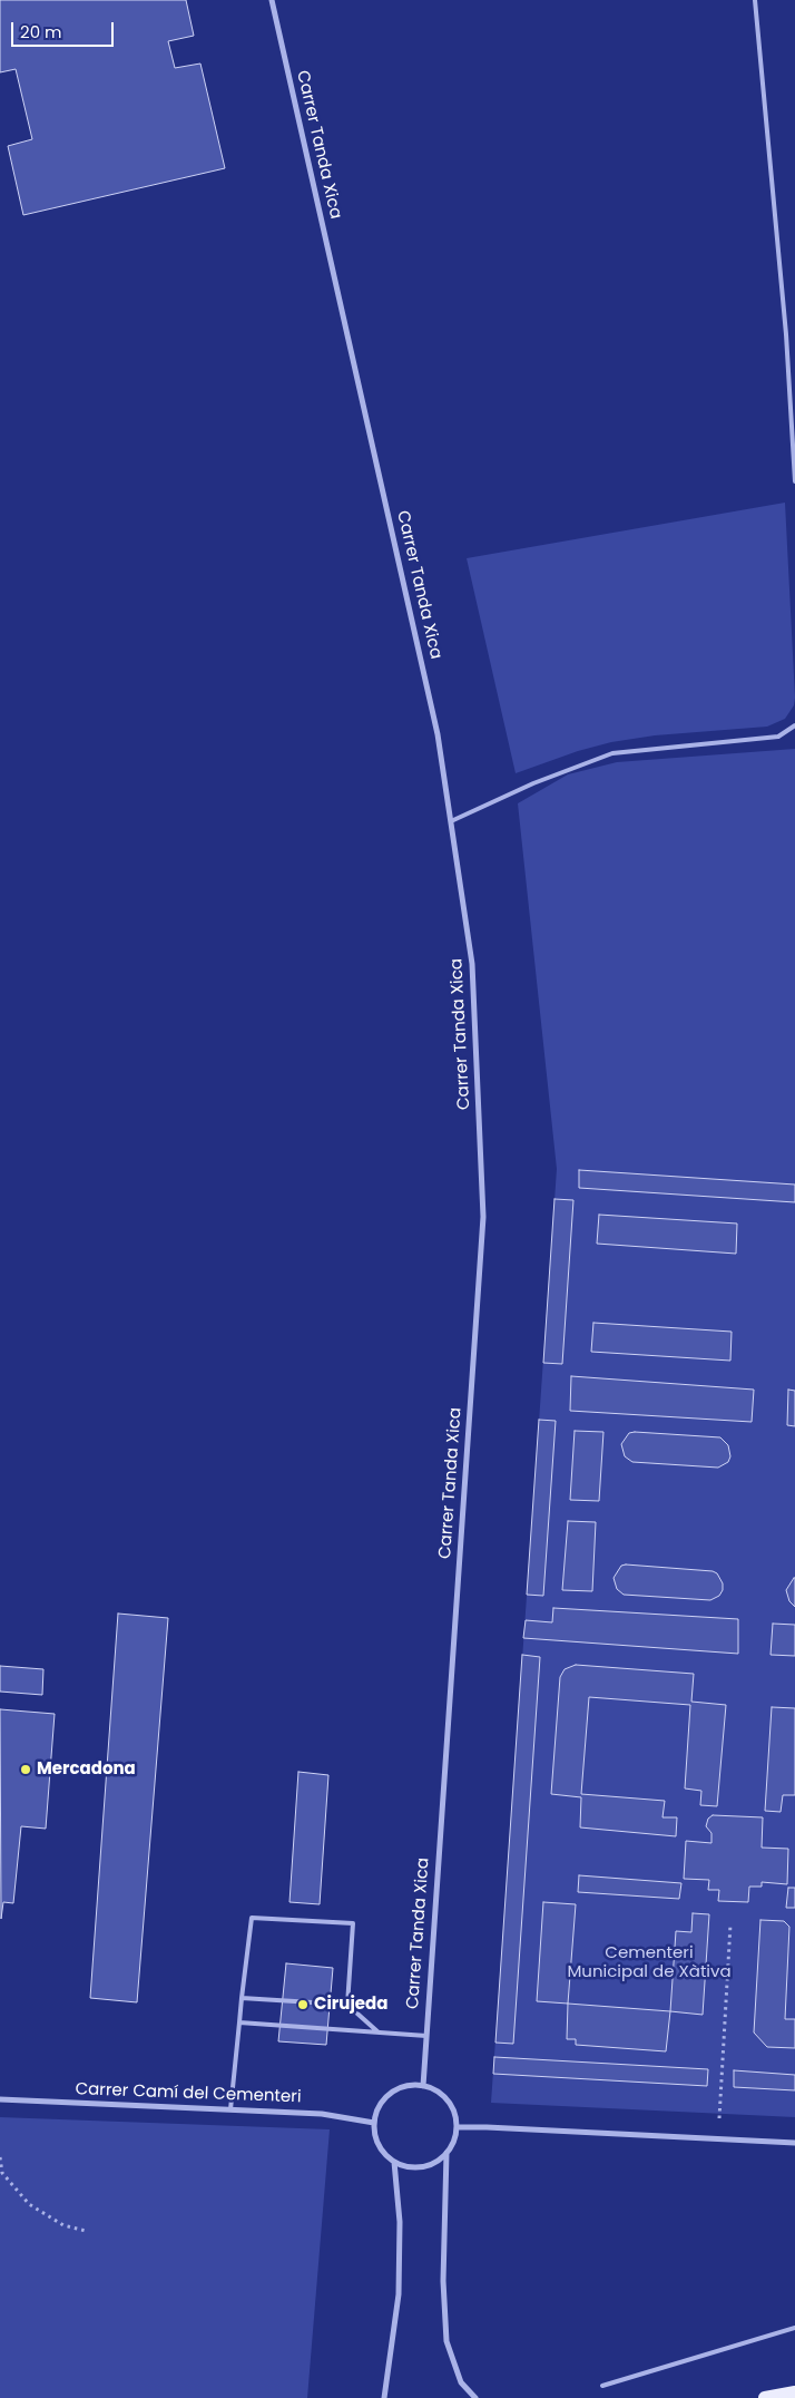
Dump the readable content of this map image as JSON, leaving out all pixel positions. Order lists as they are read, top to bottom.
{
  "streets": {
    "street": ["Carrer Tanda Xica", "Carrer Camí del Cementeri"]
  },
  "crossings": [
    ["Carrer Tanda Xica", "Carrer Camí del Cementeri"]
  ],
  "parks": ["Cementeri Municipal de Xàtiva"],
  "places": ["Mercadona", "Cirujeda"],
  "scale_bar": "20 m"
}
